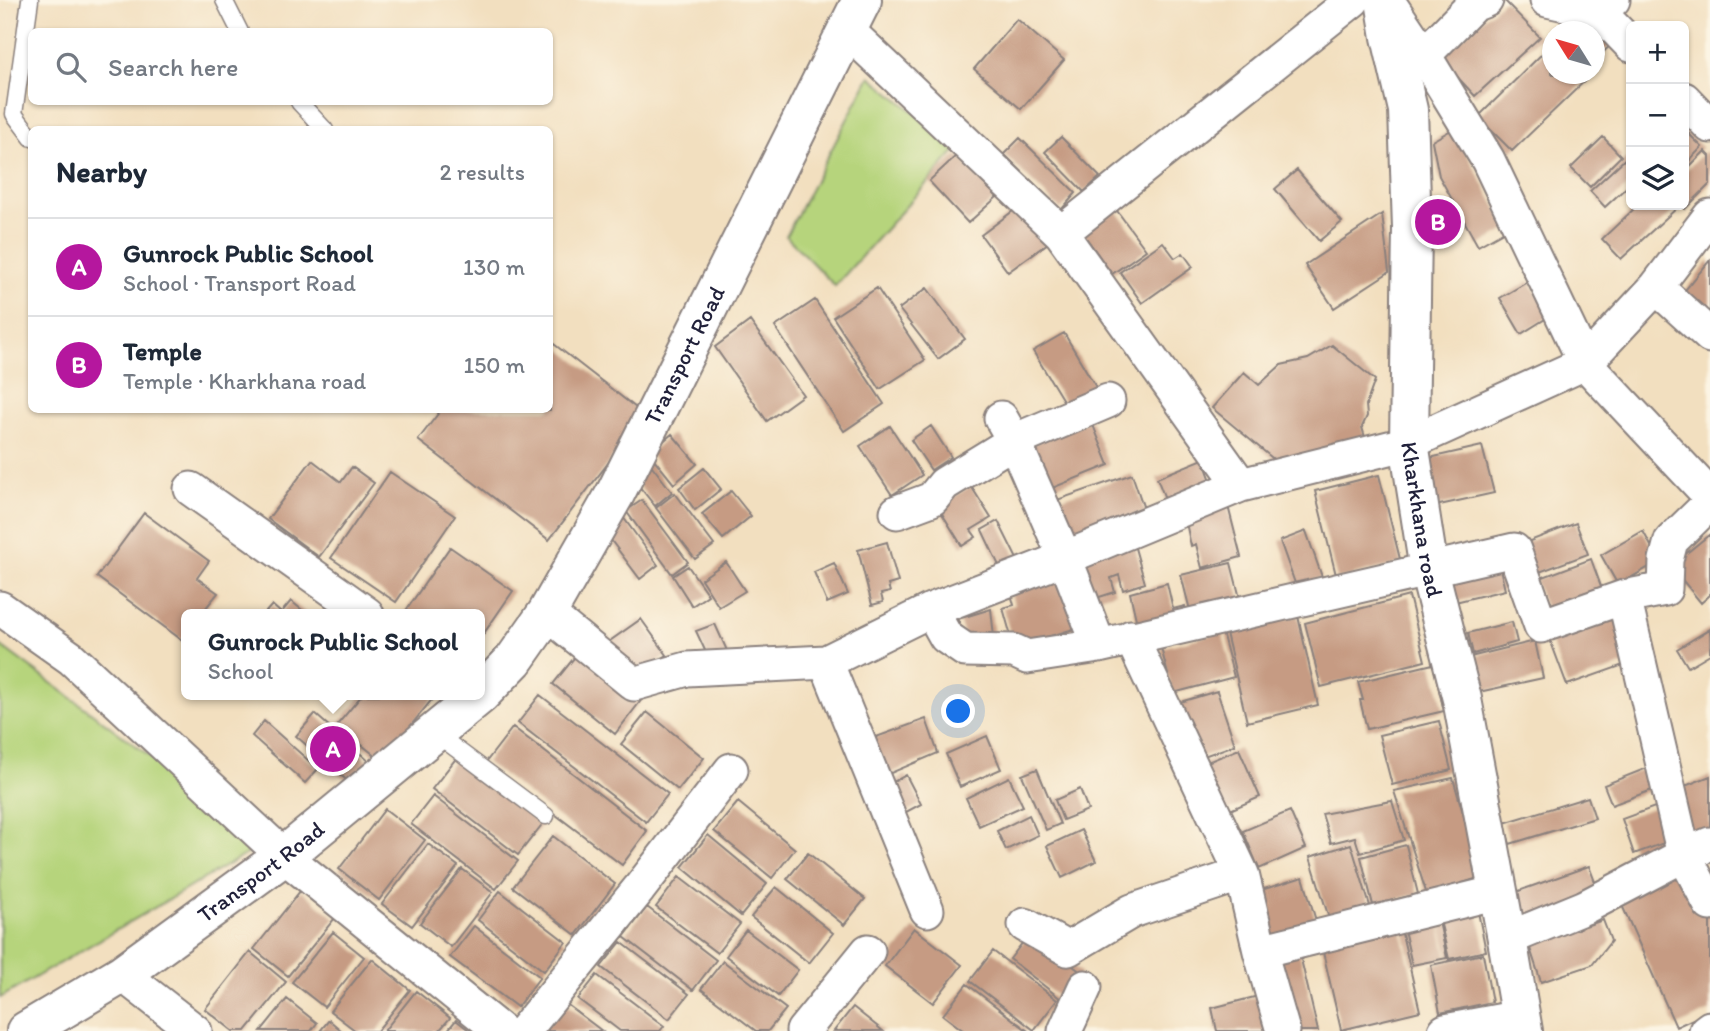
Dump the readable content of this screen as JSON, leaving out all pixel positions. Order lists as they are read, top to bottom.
{
  "streets": {
    "street": ["Transport Road", "Kharkhana road"]
  },
  "north": "top left",
  "page": {
    "map_buttons": ["+", "−"],
    "search": "Search here",
    "heading": ["Nearby", "2 results"],
    "pins": ["B", "A"],
    "list": [
      {
        "mark": "A",
        "name": "Gunrock Public School",
        "note": "School · Transport Road",
        "value": "130 m"
      },
      {
        "mark": "B",
        "name": "Temple",
        "note": "Temple · Kharkhana road",
        "value": "150 m"
      }
    ],
    "popup": ["Gunrock Public School", "School"]
  }
}
